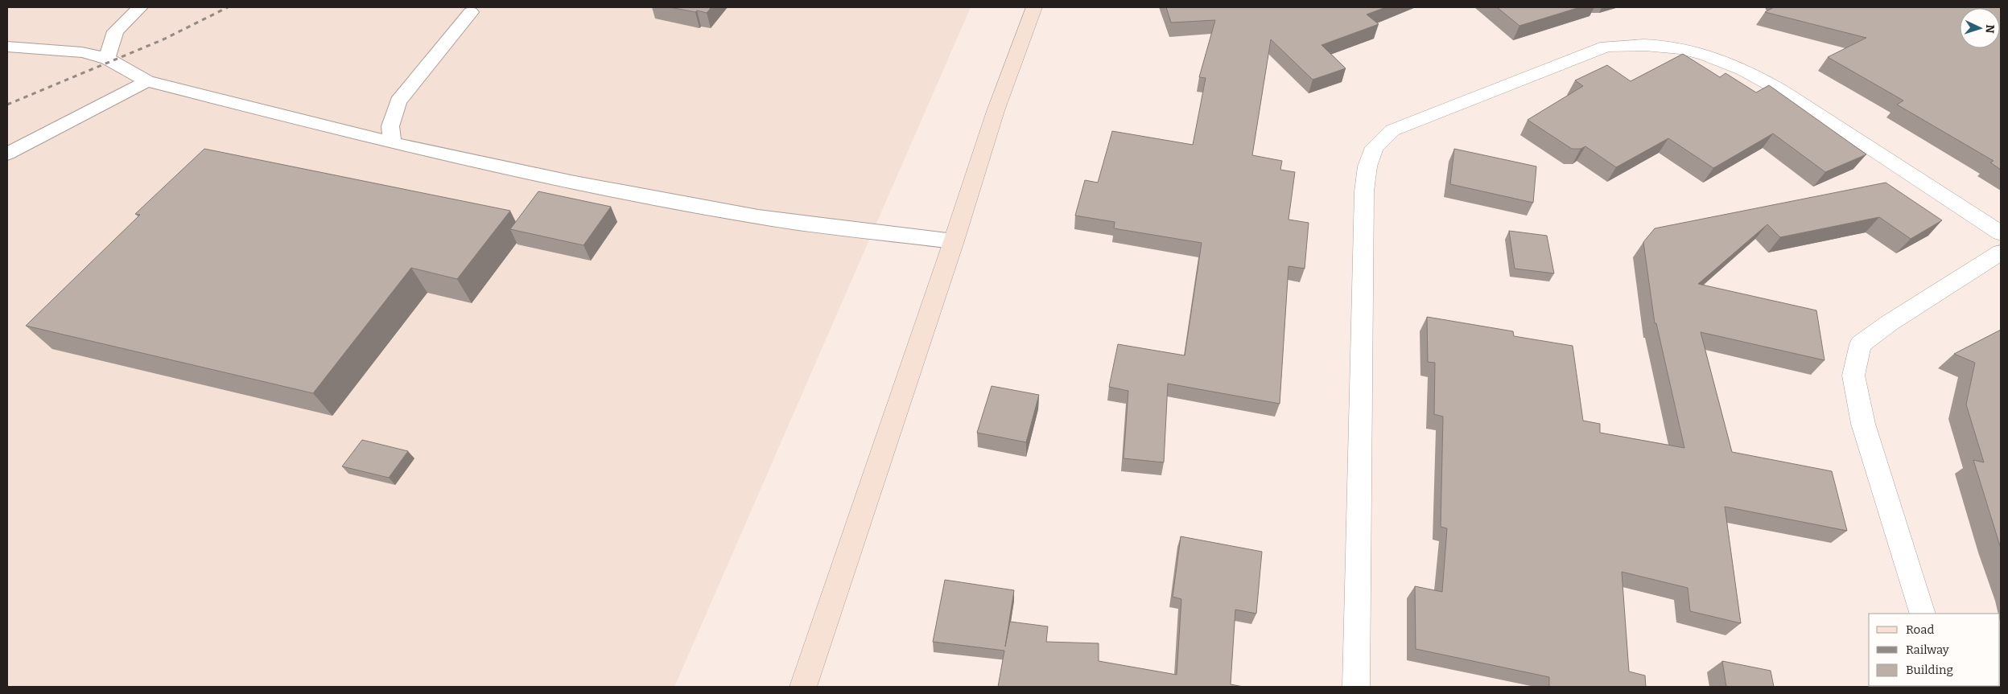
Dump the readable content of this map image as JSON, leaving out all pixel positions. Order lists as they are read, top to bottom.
{
  "legend": ["Road", "Railway", "Building"],
  "north": "right"
}
